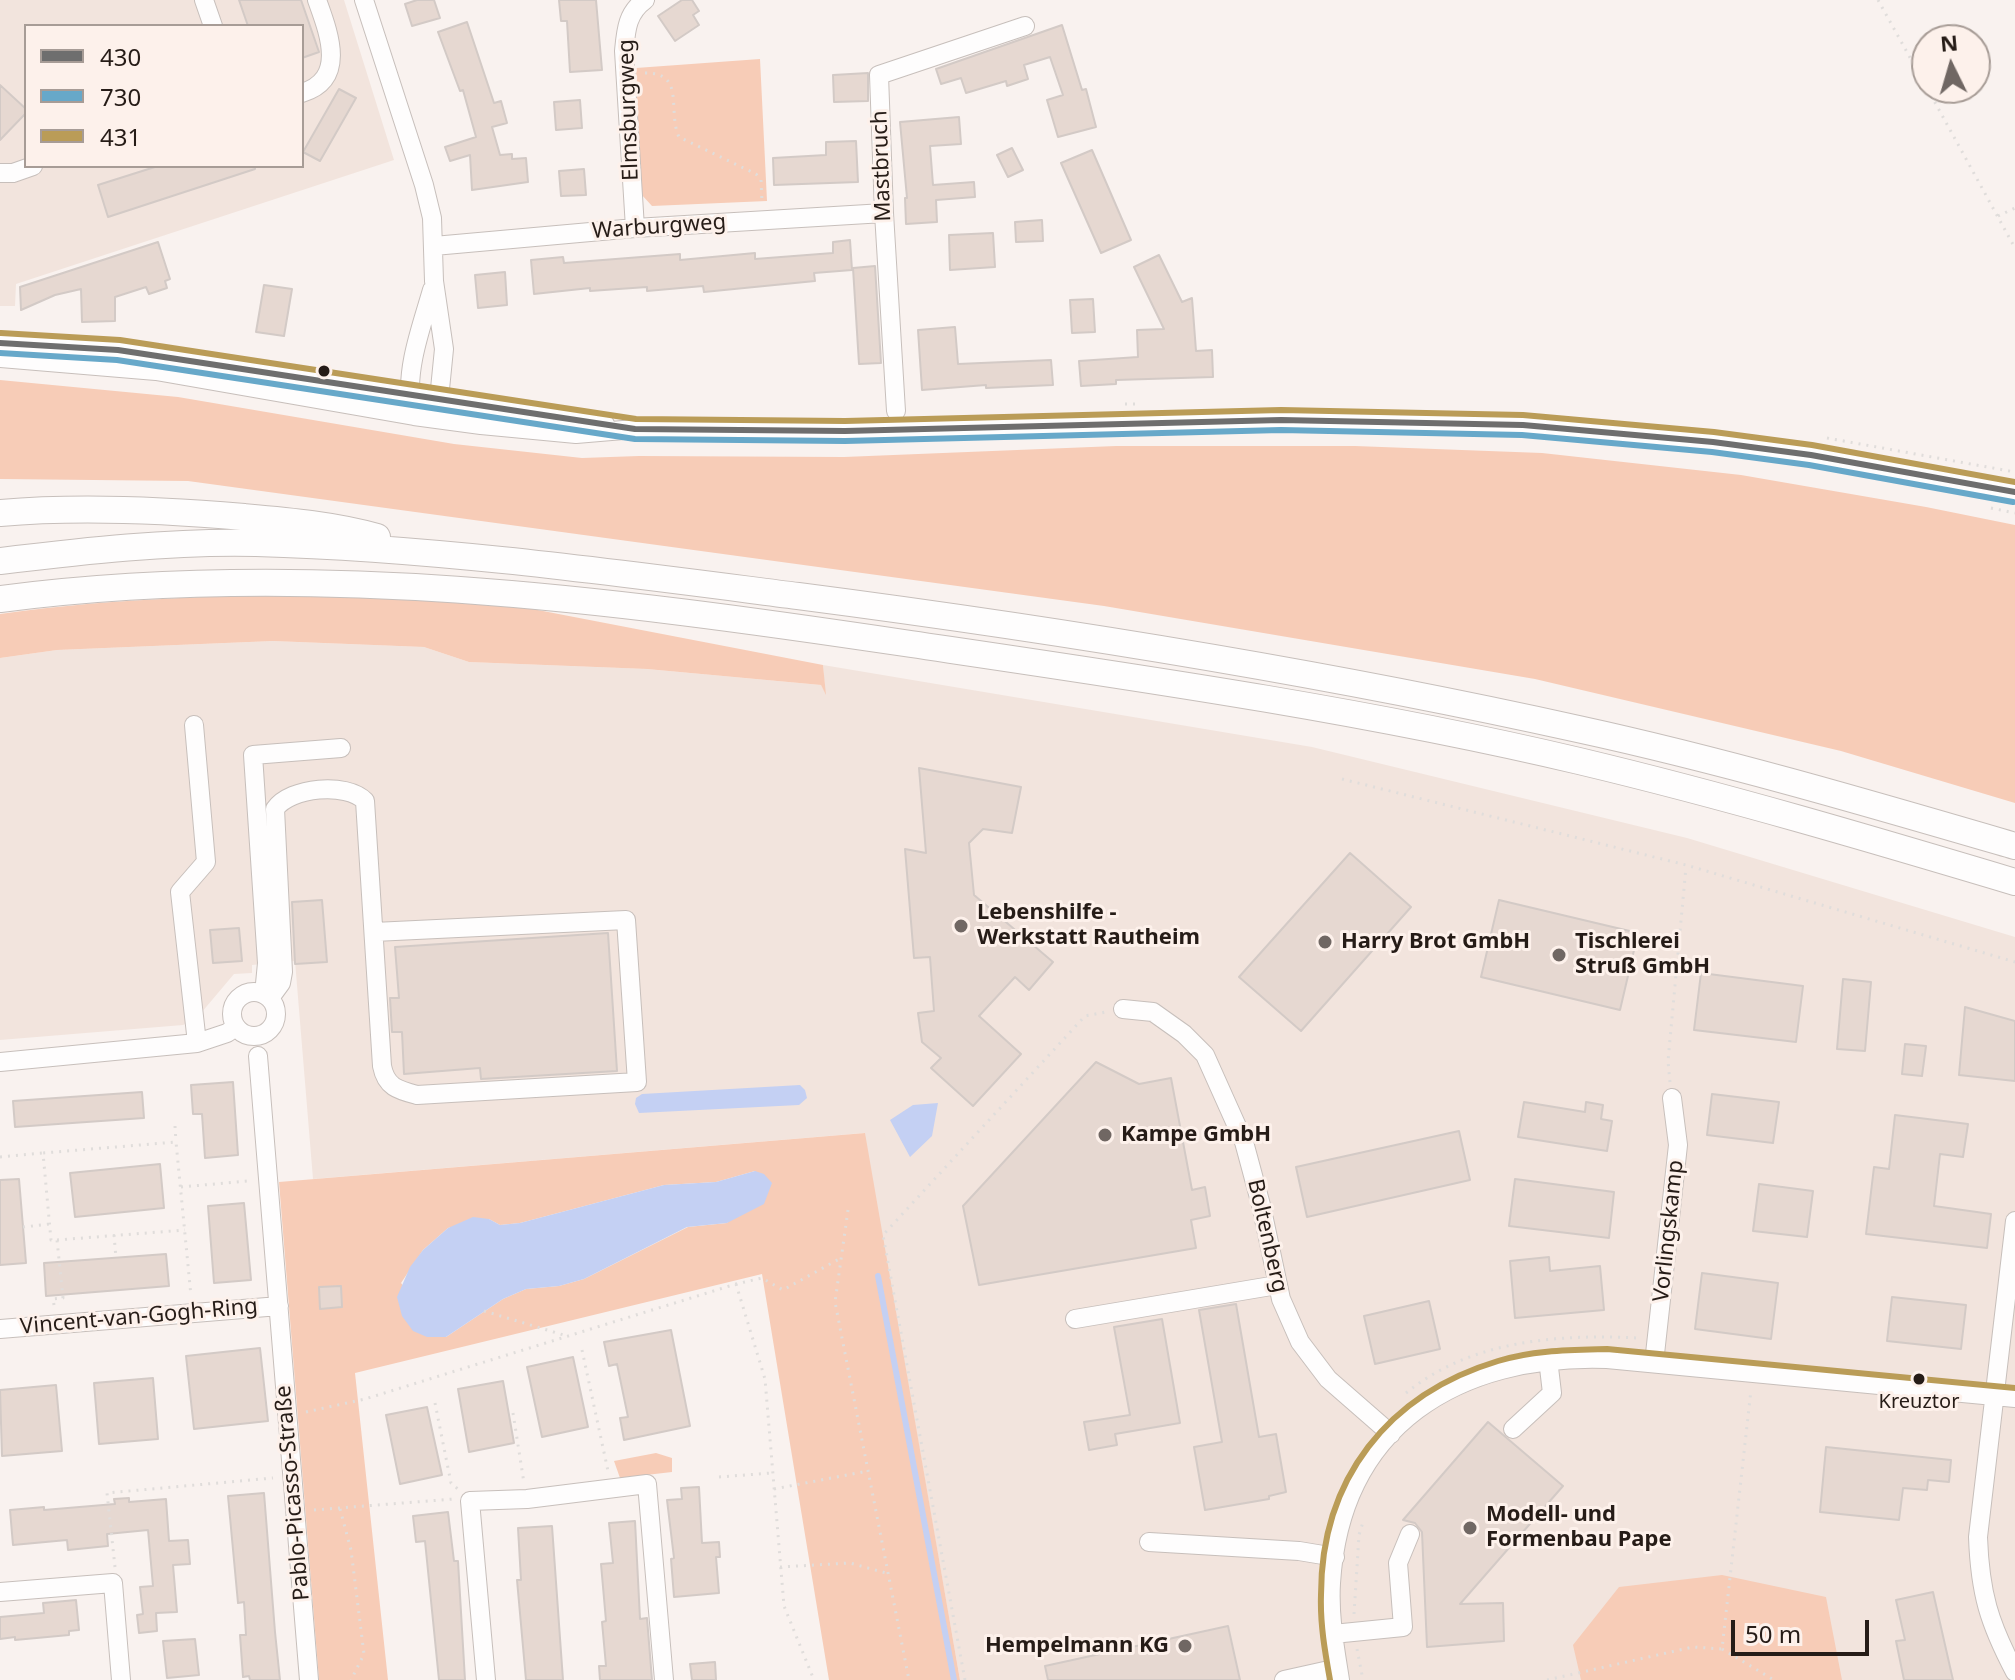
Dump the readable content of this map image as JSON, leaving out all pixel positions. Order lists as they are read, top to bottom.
{
  "streets": {
    "street": [
      "Elmsburgweg",
      "Mastbruch",
      "Warburgweg",
      "Vorlingskamp",
      "Boltenberg",
      "Vincent-van-Gogh-Ring",
      "Pablo-Picasso-Straße"
    ]
  },
  "crossings": [
    ["Elmsburgweg", "Warburgweg"],
    ["Mastbruch", "Warburgweg"],
    ["Vincent-van-Gogh-Ring", "Pablo-Picasso-Straße"]
  ],
  "places": [
    "Lebenshilfe - Werkstatt Rautheim",
    "Harry Brot GmbH",
    "Tischlerei Struß GmbH",
    "Kampe GmbH",
    "Kreuztor",
    "Modell- und Formenbau Pape",
    "Hempelmann KG"
  ],
  "lines": ["transit line 431", "transit line 430", "transit line 730"],
  "legend": ["430", "730", "431"],
  "scale_bar": "50 m",
  "north": "top"
}
